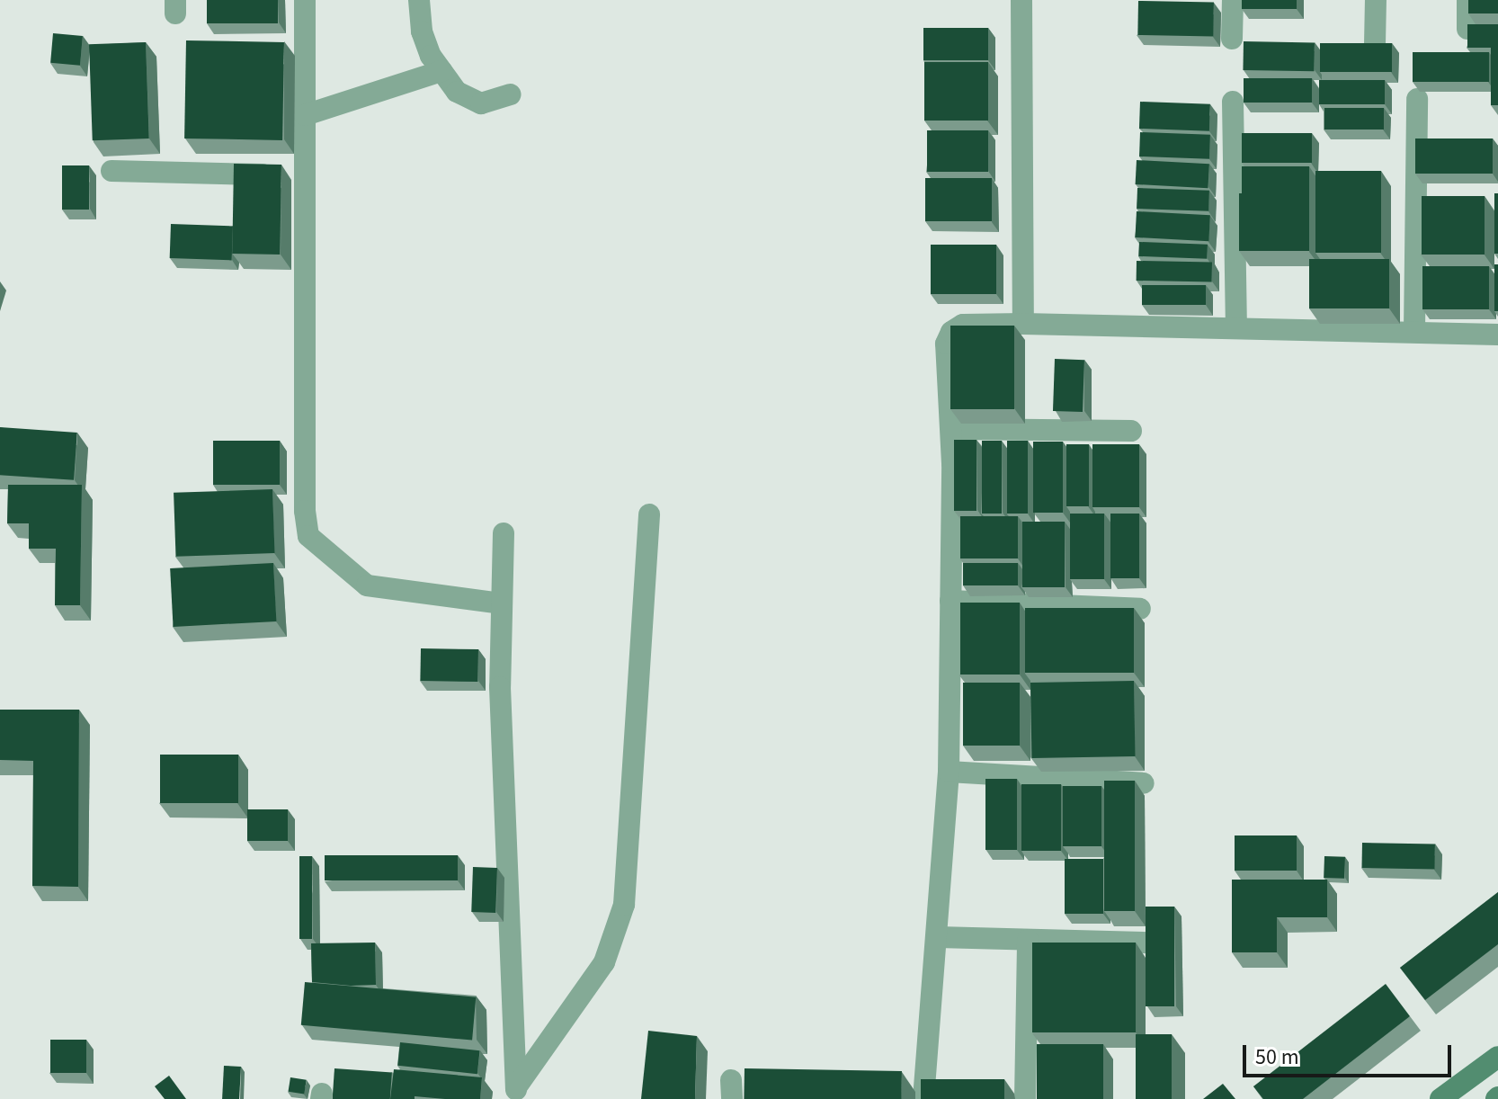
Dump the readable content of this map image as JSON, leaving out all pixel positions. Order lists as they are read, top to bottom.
{
  "scale_bar": "50 m"
}
